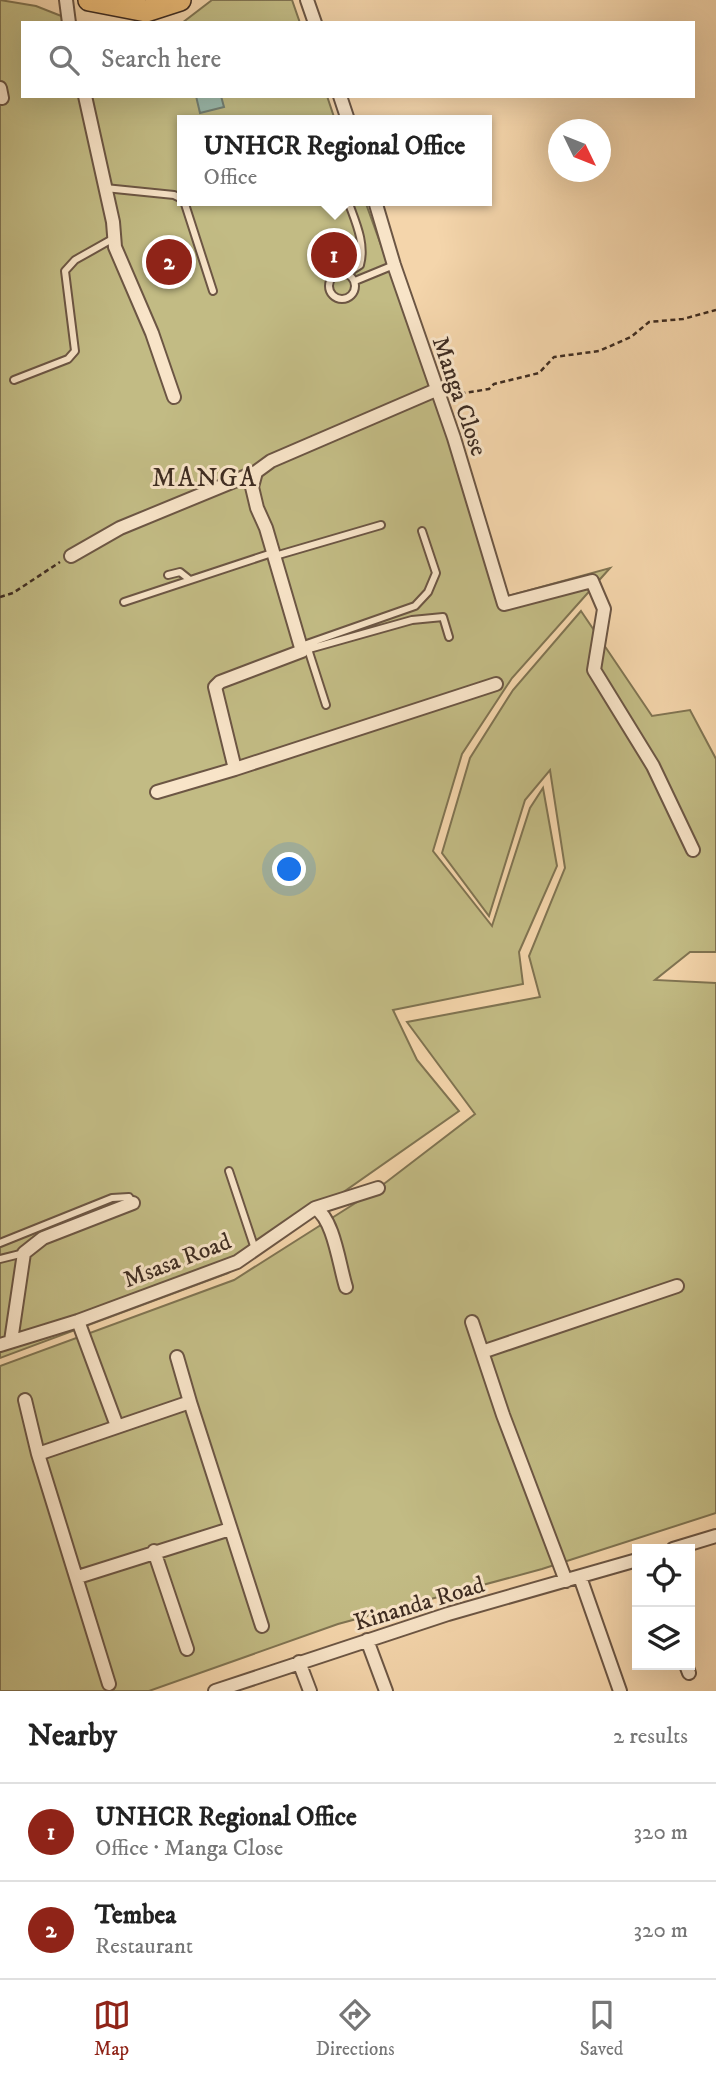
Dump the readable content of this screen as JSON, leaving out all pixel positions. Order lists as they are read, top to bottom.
{
  "streets": {
    "street": ["Manga Close", "Msasa Road", "Kinanda Road"]
  },
  "districts": ["MANGA"],
  "north": "bottom right",
  "page": {
    "search": "Search here",
    "popup": ["UNHCR Regional Office", "Office"],
    "pins": ["1", "2"],
    "heading": ["Nearby", "2 results"],
    "list": [
      {
        "mark": "1",
        "name": "UNHCR Regional Office",
        "note": "Office · Manga Close",
        "value": "320 m"
      },
      {
        "mark": "2",
        "name": "Tembea",
        "note": "Restaurant",
        "value": "320 m"
      }
    ],
    "nav": ["Map", "Directions", "Saved"]
  }
}
